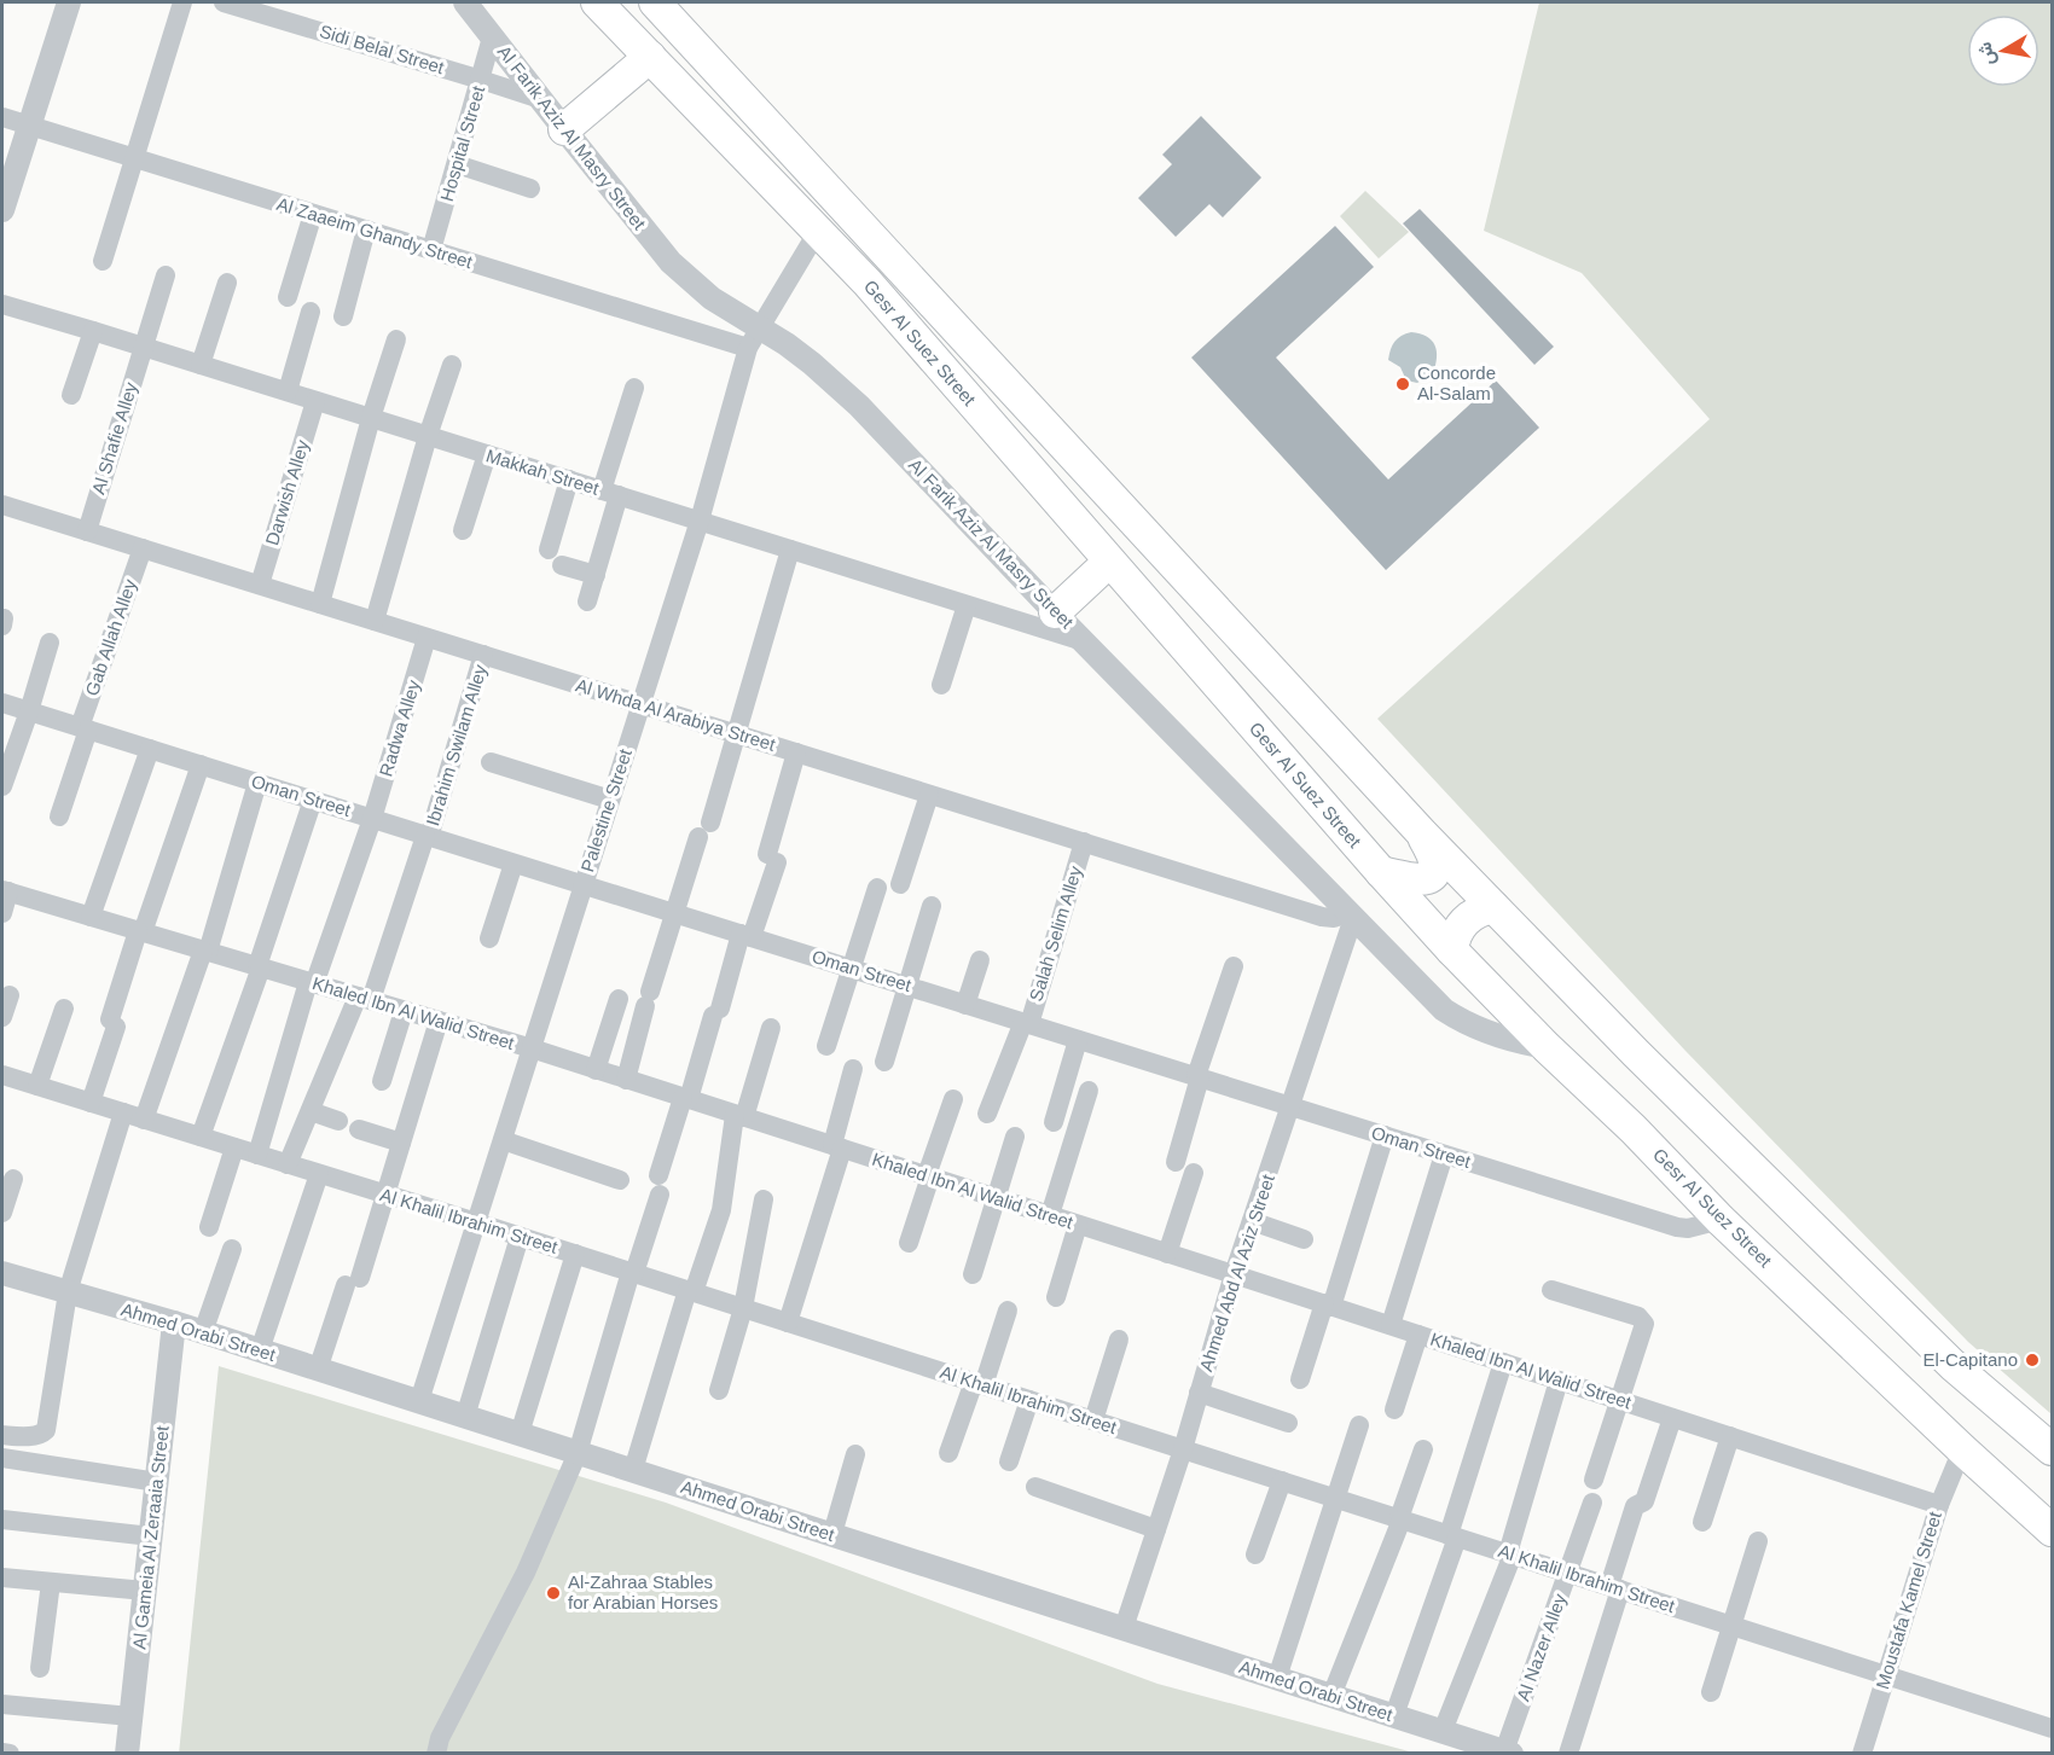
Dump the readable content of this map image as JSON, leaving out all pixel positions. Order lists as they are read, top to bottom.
{
  "streets": {
    "main road": ["Gesr Al Suez Street"],
    "street": [
      "Sidi Belal Street",
      "Al Farik Aziz Al Masry Street",
      "Hospital Street",
      "Al Zaaeim Ghandy Street",
      "Al Shafie Alley",
      "Makkah Street",
      "Darwish Alley",
      "Gab Allah Alley",
      "Al Whda Al Arabiya Street",
      "Radwa Alley",
      "Ibrahim Swilam Alley",
      "Oman Street",
      "Palestine Street",
      "Salah Selim Alley",
      "Khaled Ibn Al Walid Street",
      "Al Khalil Ibrahim Street",
      "Ahmed Abd Al Aziz Street",
      "Ahmed Orabi Street",
      "Al Gameia Al Zeraaia Street",
      "Moustafa Kamel Street",
      "Al Nazer Alley"
    ]
  },
  "crossings": [
    ["Sidi Belal Street", "Al Farik Aziz Al Masry Street"],
    ["Sidi Belal Street", "Hospital Street"],
    ["Al Farik Aziz Al Masry Street", "Hospital Street"],
    ["Al Farik Aziz Al Masry Street", "Al Zaaeim Ghandy Street"],
    ["Al Farik Aziz Al Masry Street", "Gesr Al Suez Street"],
    ["Al Farik Aziz Al Masry Street", "Makkah Street"],
    ["Al Farik Aziz Al Masry Street", "Al Whda Al Arabiya Street"],
    ["Al Farik Aziz Al Masry Street", "Palestine Street"],
    ["Al Farik Aziz Al Masry Street", "Ahmed Abd Al Aziz Street"],
    ["Hospital Street", "Al Zaaeim Ghandy Street"],
    ["Al Zaaeim Ghandy Street", "Palestine Street"],
    ["Gesr Al Suez Street", "Oman Street"],
    ["Gesr Al Suez Street", "Palestine Street"],
    ["Gesr Al Suez Street", "Moustafa Kamel Street"],
    ["Al Shafie Alley", "Makkah Street"],
    ["Al Shafie Alley", "Al Whda Al Arabiya Street"],
    ["Makkah Street", "Darwish Alley"],
    ["Makkah Street", "Palestine Street"],
    ["Darwish Alley", "Al Whda Al Arabiya Street"],
    ["Gab Allah Alley", "Al Whda Al Arabiya Street"],
    ["Gab Allah Alley", "Oman Street"],
    ["Al Whda Al Arabiya Street", "Radwa Alley"],
    ["Al Whda Al Arabiya Street", "Ibrahim Swilam Alley"],
    ["Al Whda Al Arabiya Street", "Palestine Street"],
    ["Al Whda Al Arabiya Street", "Salah Selim Alley"],
    ["Al Whda Al Arabiya Street", "Ahmed Abd Al Aziz Street"],
    ["Radwa Alley", "Oman Street"],
    ["Radwa Alley", "Khaled Ibn Al Walid Street"],
    ["Radwa Alley", "Al Khalil Ibrahim Street"],
    ["Ibrahim Swilam Alley", "Oman Street"],
    ["Ibrahim Swilam Alley", "Khaled Ibn Al Walid Street"],
    ["Ibrahim Swilam Alley", "Al Khalil Ibrahim Street"],
    ["Oman Street", "Palestine Street"],
    ["Oman Street", "Salah Selim Alley"],
    ["Oman Street", "Ahmed Abd Al Aziz Street"],
    ["Palestine Street", "Khaled Ibn Al Walid Street"],
    ["Palestine Street", "Al Khalil Ibrahim Street"],
    ["Palestine Street", "Ahmed Orabi Street"],
    ["Khaled Ibn Al Walid Street", "Ahmed Abd Al Aziz Street"],
    ["Khaled Ibn Al Walid Street", "Moustafa Kamel Street"],
    ["Al Khalil Ibrahim Street", "Ahmed Abd Al Aziz Street"],
    ["Al Khalil Ibrahim Street", "Moustafa Kamel Street"],
    ["Al Khalil Ibrahim Street", "Al Nazer Alley"],
    ["Ahmed Abd Al Aziz Street", "Ahmed Orabi Street"],
    ["Ahmed Orabi Street", "Al Gameia Al Zeraaia Street"],
    ["Ahmed Orabi Street", "Al Nazer Alley"]
  ],
  "places": ["Concorde Al-Salam", "El-Capitano", "Al-Zahraa Stables for Arabian Horses"],
  "north": "left"
}
